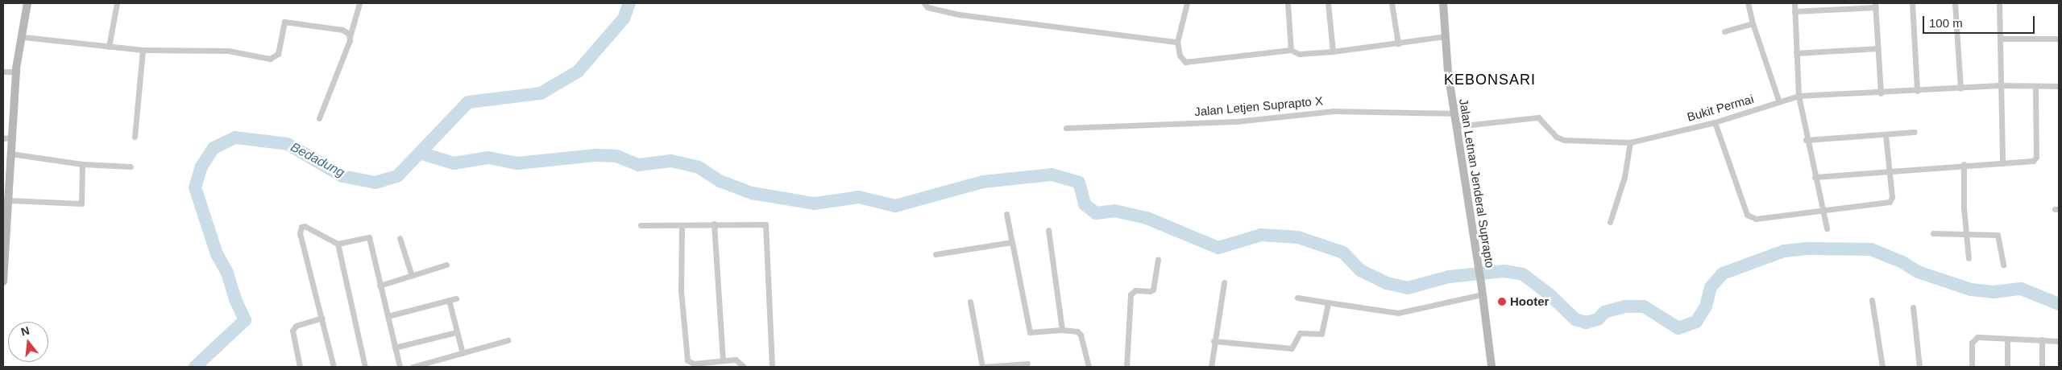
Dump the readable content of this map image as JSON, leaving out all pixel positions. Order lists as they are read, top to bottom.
{
  "streets": {
    "main road": ["Jalan Letnan Jenderal Suprapto"],
    "street": ["Jalan Letjen Suprapto X", "Bukit Permai"]
  },
  "crossings": [
    ["Jalan Letjen Suprapto X", "Jalan Letnan Jenderal Suprapto"],
    ["Bukit Permai", "Jalan Letnan Jenderal Suprapto"]
  ],
  "districts": ["KEBONSARI"],
  "water": ["Bedadung"],
  "places": ["Hooter"],
  "scale_bar": "100 m",
  "north": "top"
}
